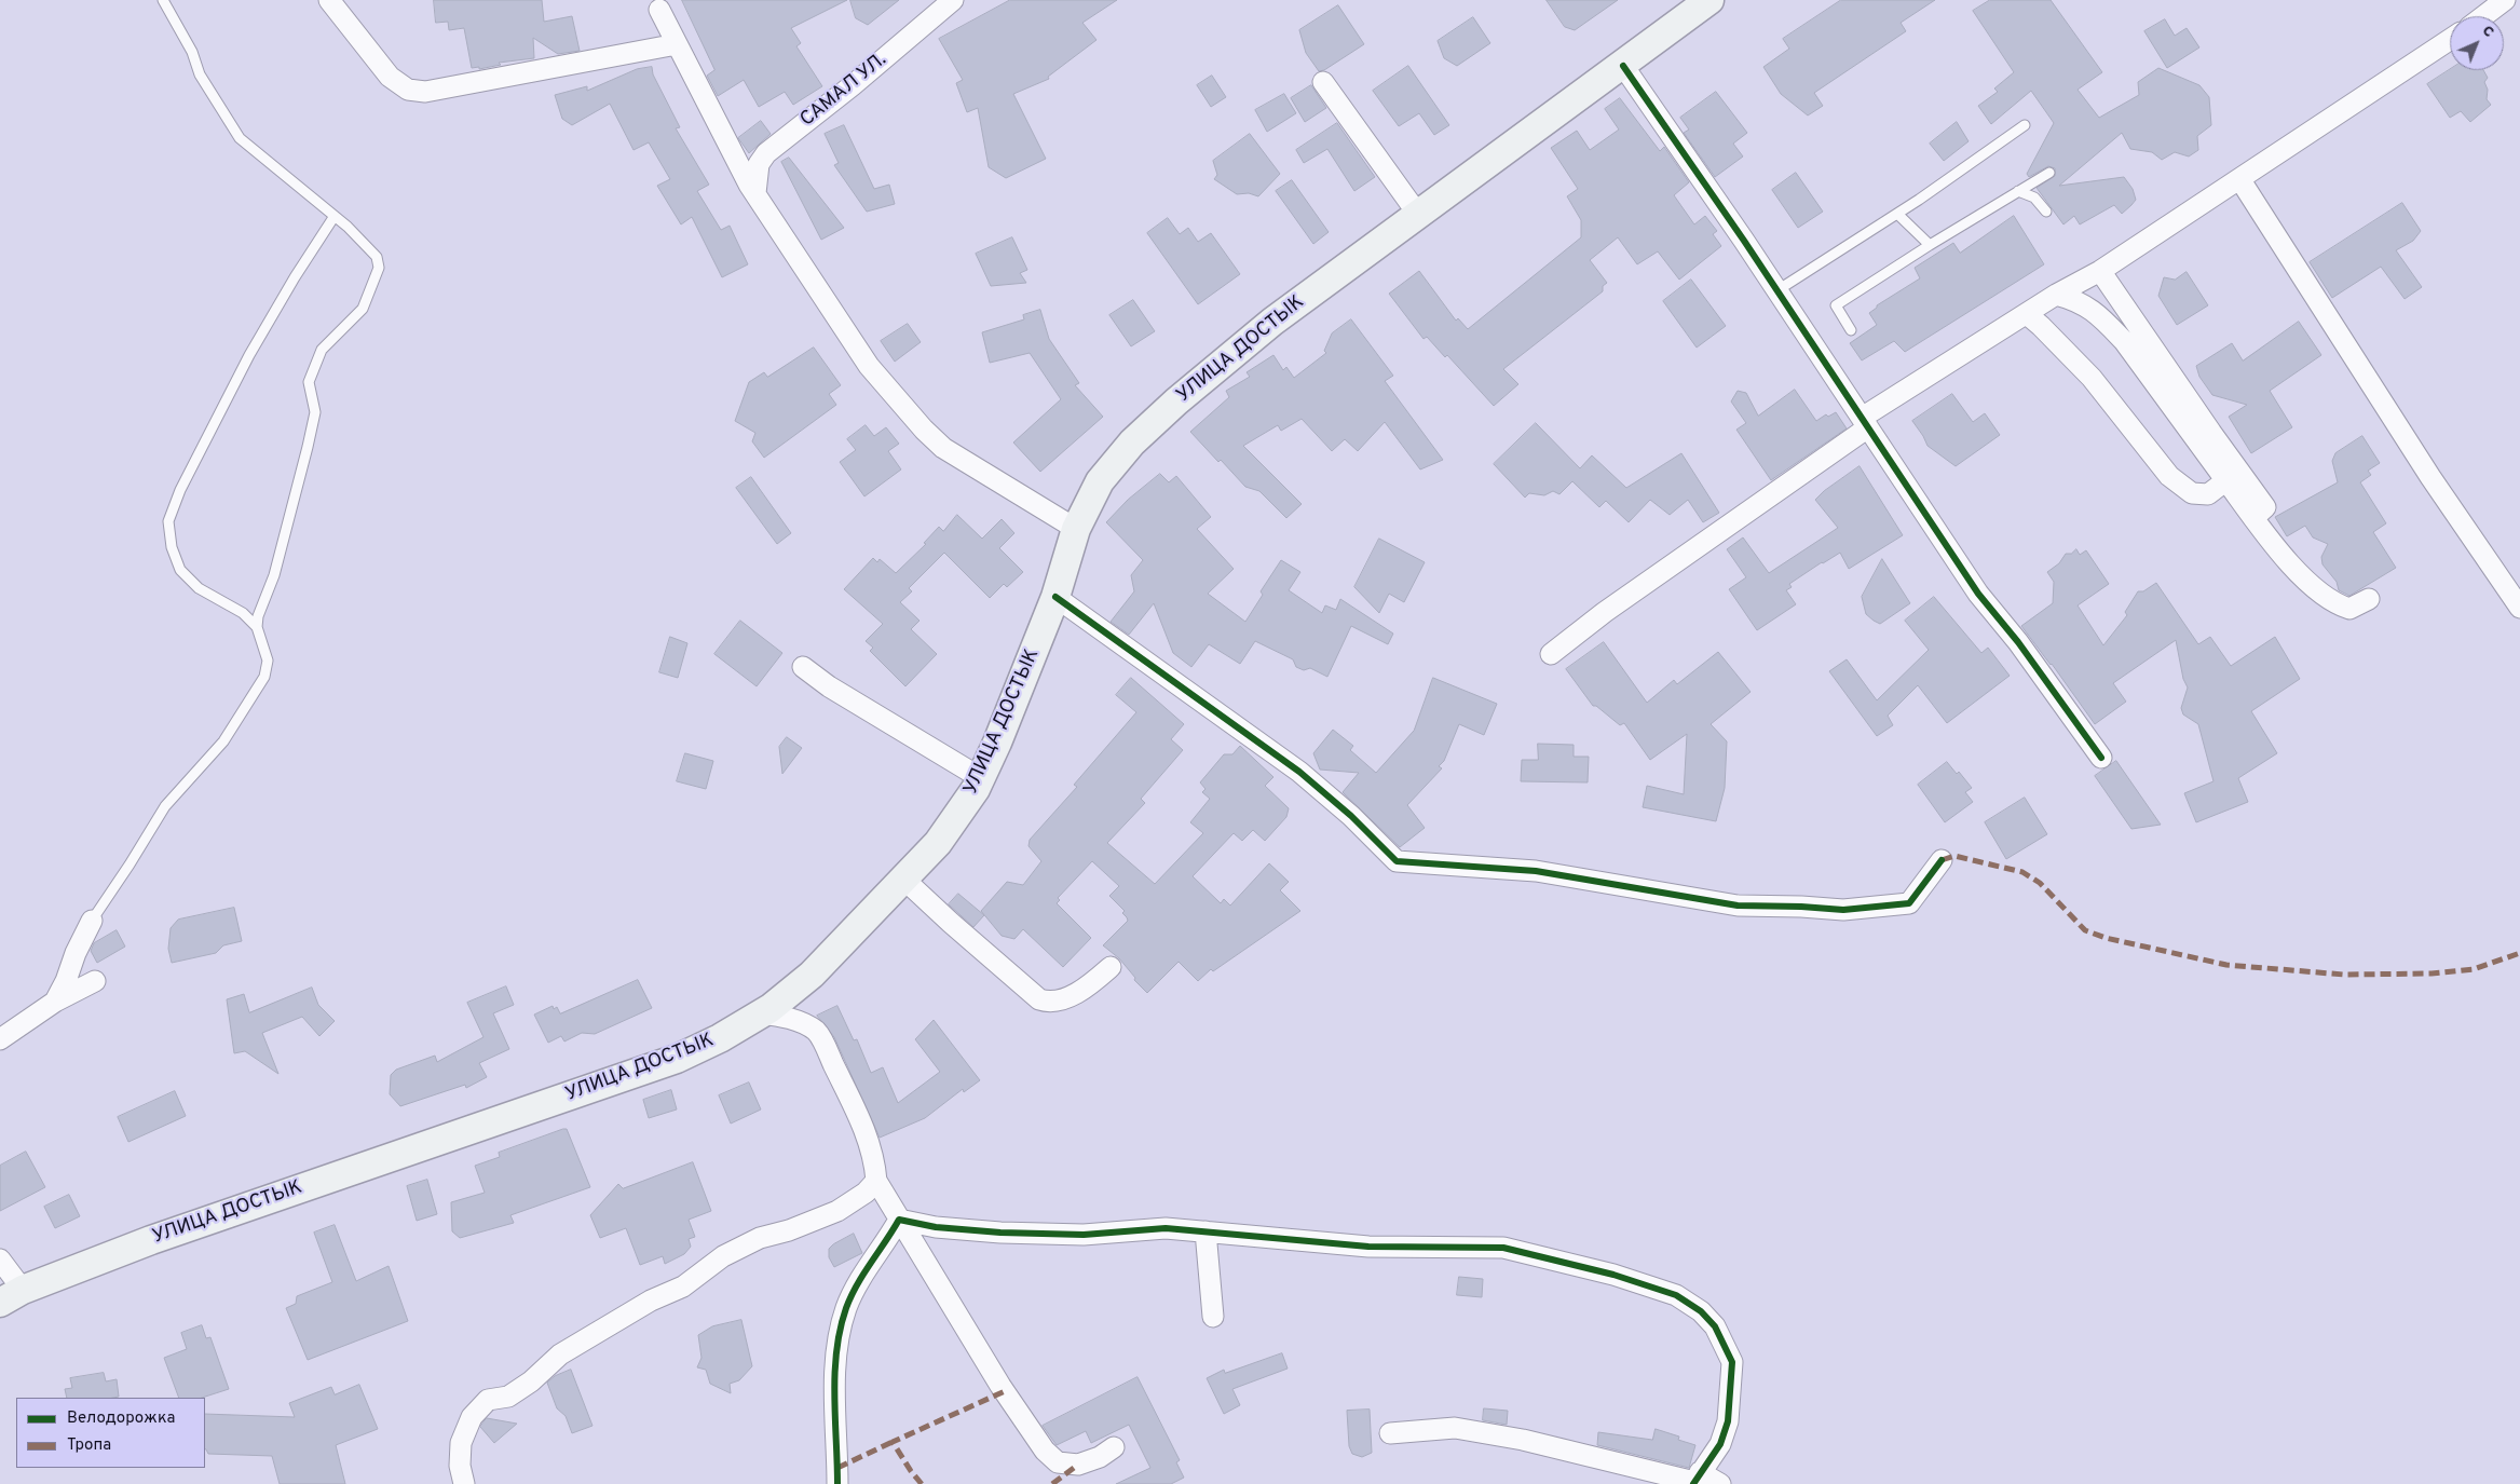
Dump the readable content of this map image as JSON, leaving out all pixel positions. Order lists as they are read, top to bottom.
{
  "streets": {
    "main road": ["УЛИЦА ДОСТЫК"],
    "street": ["САМАЛ УЛ."]
  },
  "legend": ["Велодорожка", "Тропа"],
  "north": "top right"
}
